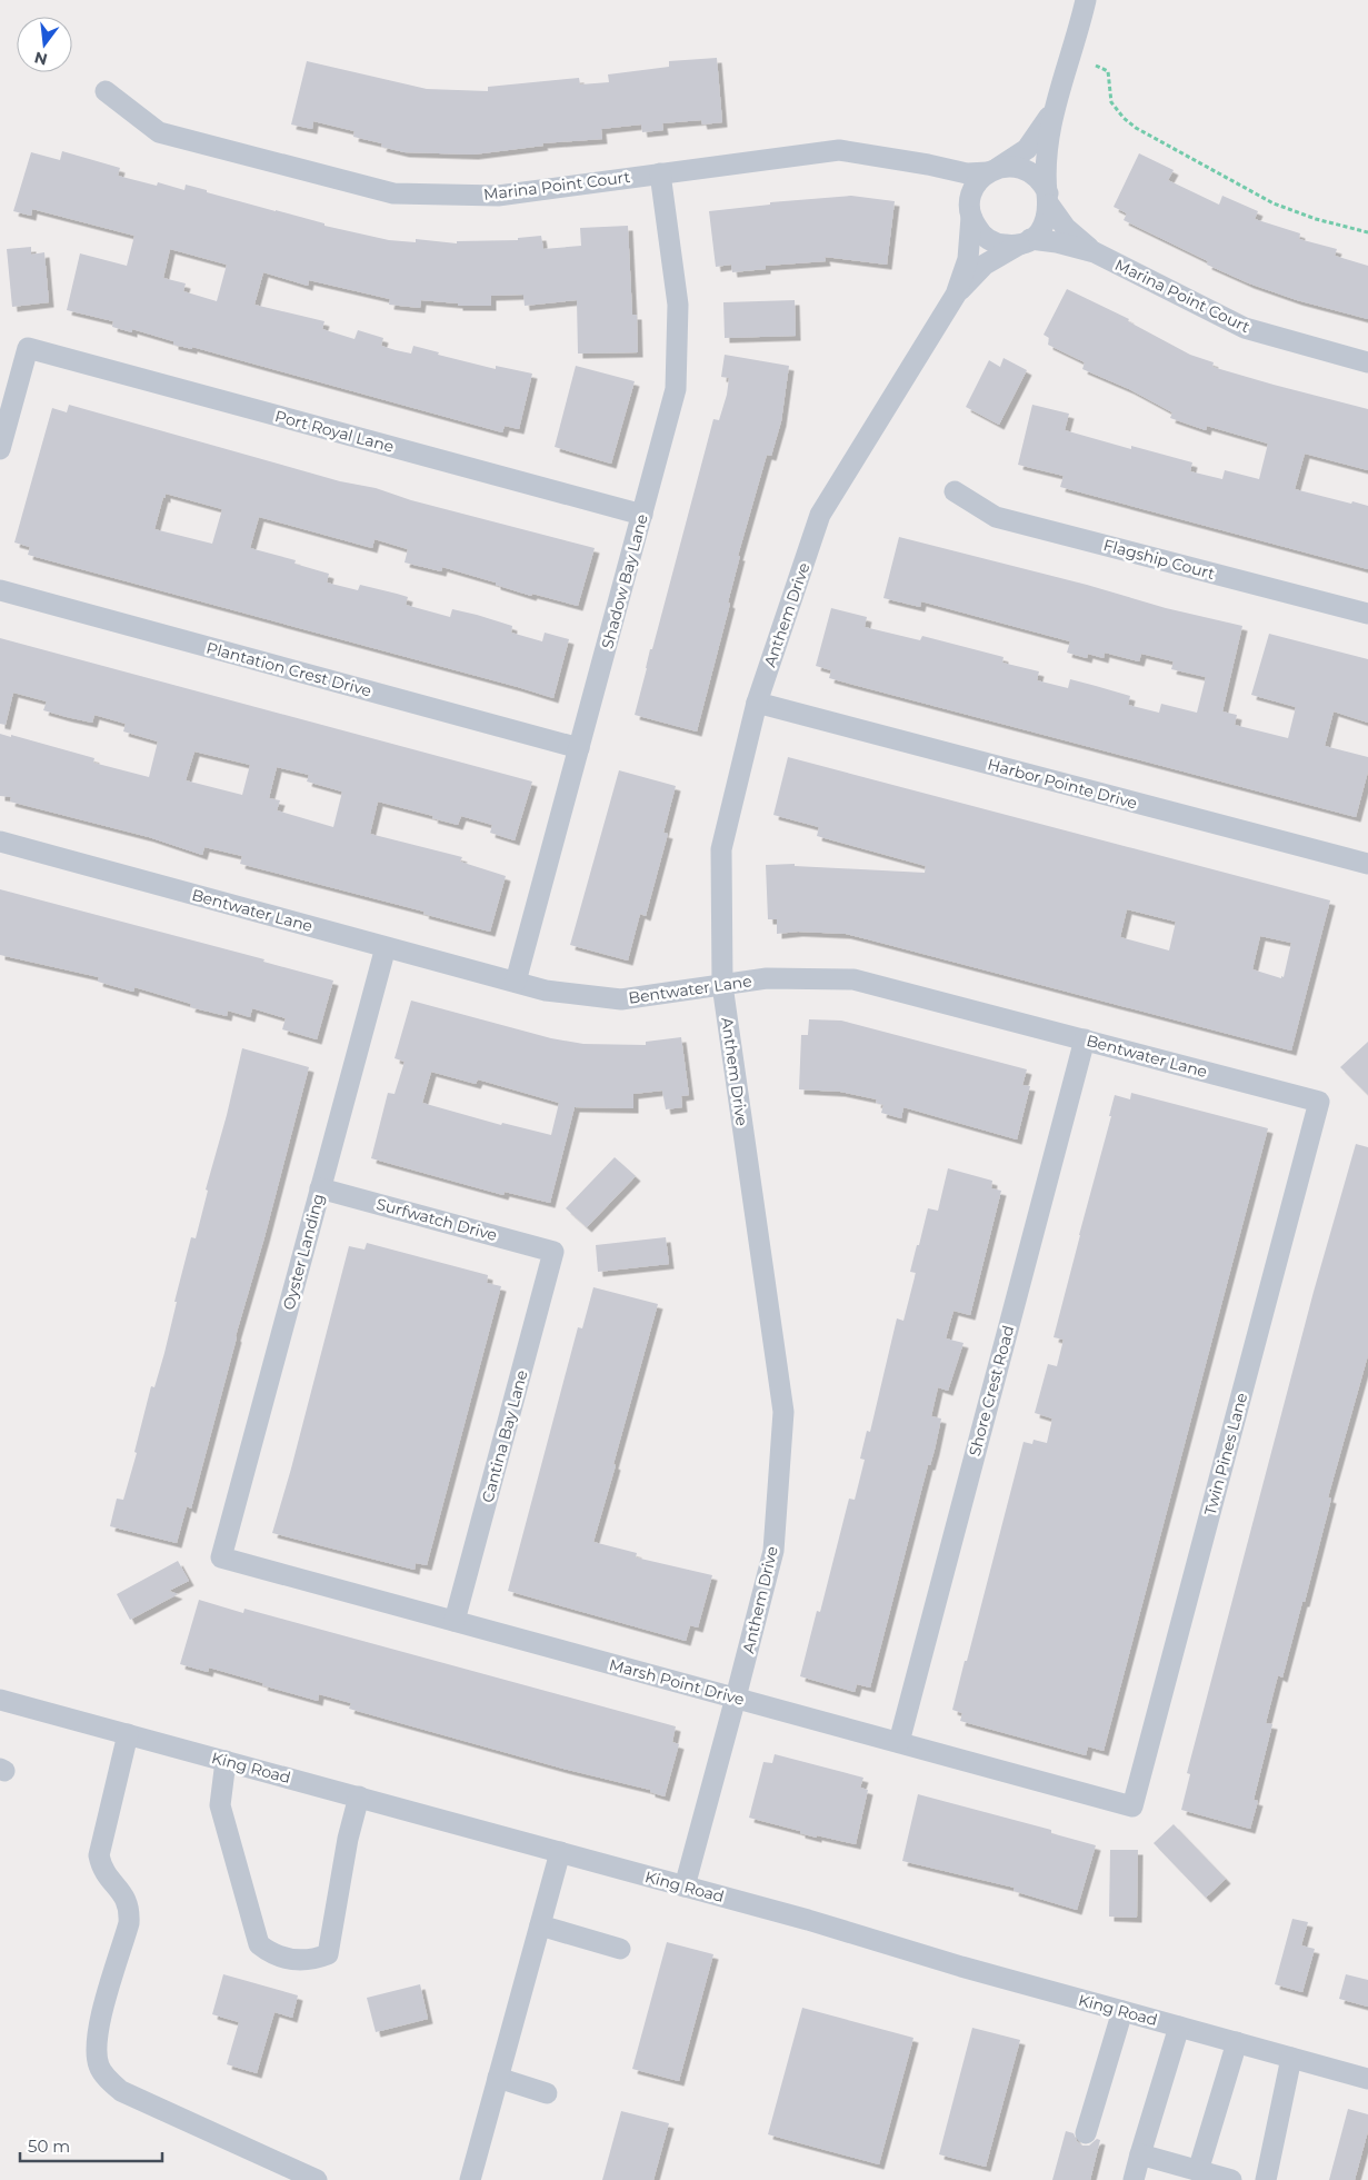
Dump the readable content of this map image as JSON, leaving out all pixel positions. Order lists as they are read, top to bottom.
{
  "streets": {
    "street": [
      "Marina Point Court",
      "Port Royal Lane",
      "Flagship Court",
      "Shadow Bay Lane",
      "Anthem Drive",
      "Plantation Crest Drive",
      "Harbor Pointe Drive",
      "Bentwater Lane",
      "Surfwatch Drive",
      "Oyster Landing",
      "Shore Crest Road",
      "Cantina Bay Lane",
      "Twin Pines Lane",
      "Marsh Point Drive",
      "King Road"
    ]
  },
  "crossings": [
    ["Marina Point Court", "Shadow Bay Lane"],
    ["Marina Point Court", "Anthem Drive"],
    ["Port Royal Lane", "Shadow Bay Lane"],
    ["Shadow Bay Lane", "Plantation Crest Drive"],
    ["Shadow Bay Lane", "Bentwater Lane"],
    ["Anthem Drive", "Harbor Pointe Drive"],
    ["Anthem Drive", "Bentwater Lane"],
    ["Anthem Drive", "Marsh Point Drive"],
    ["Anthem Drive", "King Road"],
    ["Bentwater Lane", "Oyster Landing"],
    ["Bentwater Lane", "Shore Crest Road"],
    ["Bentwater Lane", "Twin Pines Lane"],
    ["Surfwatch Drive", "Oyster Landing"],
    ["Surfwatch Drive", "Cantina Bay Lane"],
    ["Oyster Landing", "Marsh Point Drive"],
    ["Shore Crest Road", "Marsh Point Drive"],
    ["Cantina Bay Lane", "Marsh Point Drive"],
    ["Twin Pines Lane", "Marsh Point Drive"]
  ],
  "scale_bar": "50 m",
  "north": "bottom"
}
